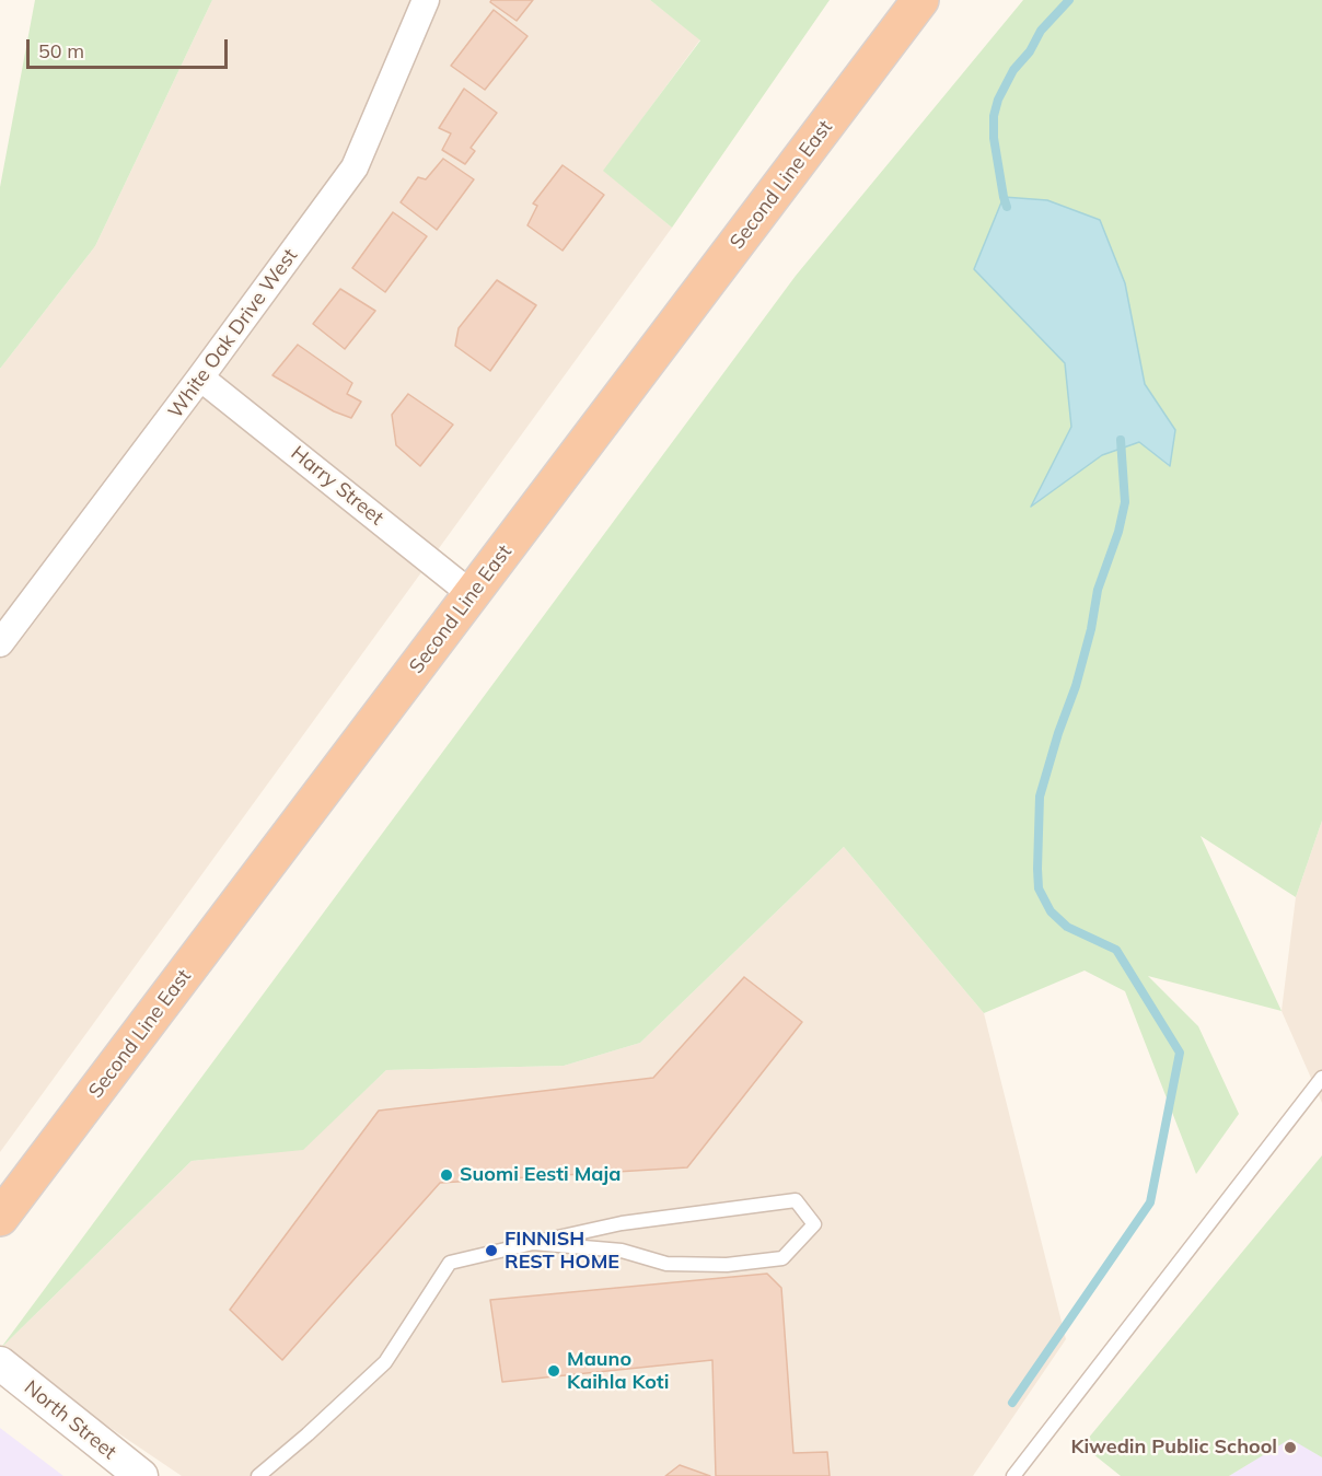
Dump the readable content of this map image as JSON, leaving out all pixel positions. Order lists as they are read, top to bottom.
{
  "streets": {
    "highway": ["Second Line East"],
    "street": ["White Oak Drive West", "Harry Street", "North Street"]
  },
  "crossings": [
    ["Second Line East", "Harry Street"],
    ["White Oak Drive West", "Harry Street"]
  ],
  "places": [
    "Suomi Eesti Maja",
    "FINNISH REST HOME",
    "Mauno Kaihla Koti",
    "Kiwedin Public School"
  ],
  "scale_bar": "50 m"
}
